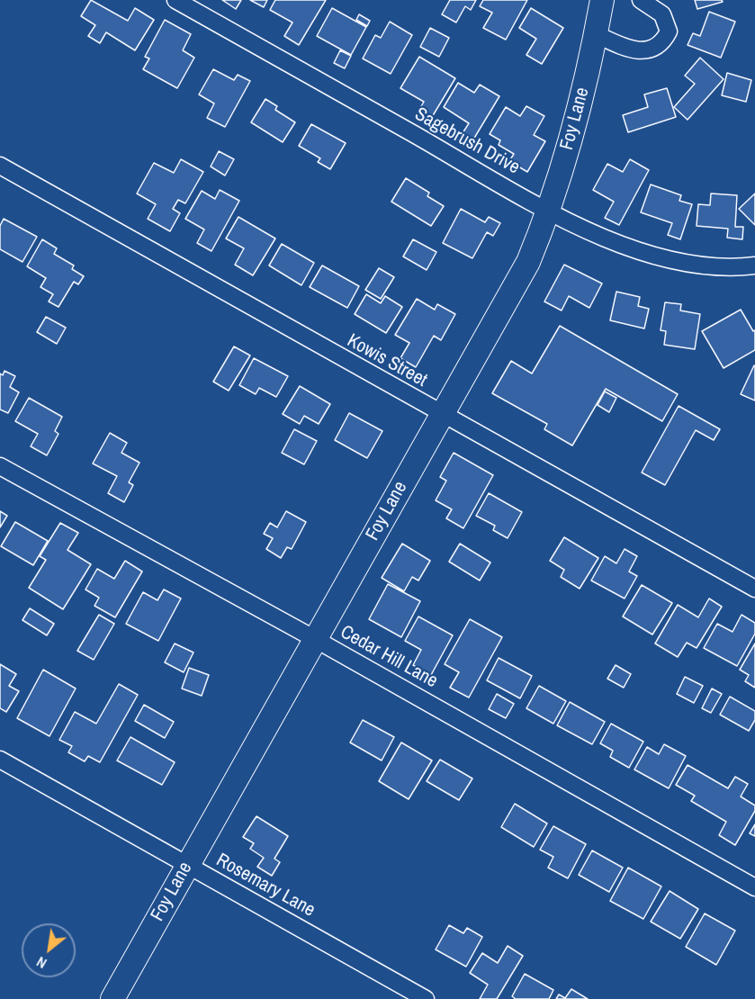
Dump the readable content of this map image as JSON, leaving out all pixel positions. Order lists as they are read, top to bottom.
{
  "streets": {
    "street": [
      "Foy Lane",
      "Sagebrush Drive",
      "Kowis Street",
      "Cedar Hill Lane",
      "Rosemary Lane"
    ]
  },
  "crossings": [
    ["Foy Lane", "Sagebrush Drive"],
    ["Foy Lane", "Kowis Street"],
    ["Foy Lane", "Cedar Hill Lane"],
    ["Foy Lane", "Rosemary Lane"]
  ],
  "north": "bottom left"
}
